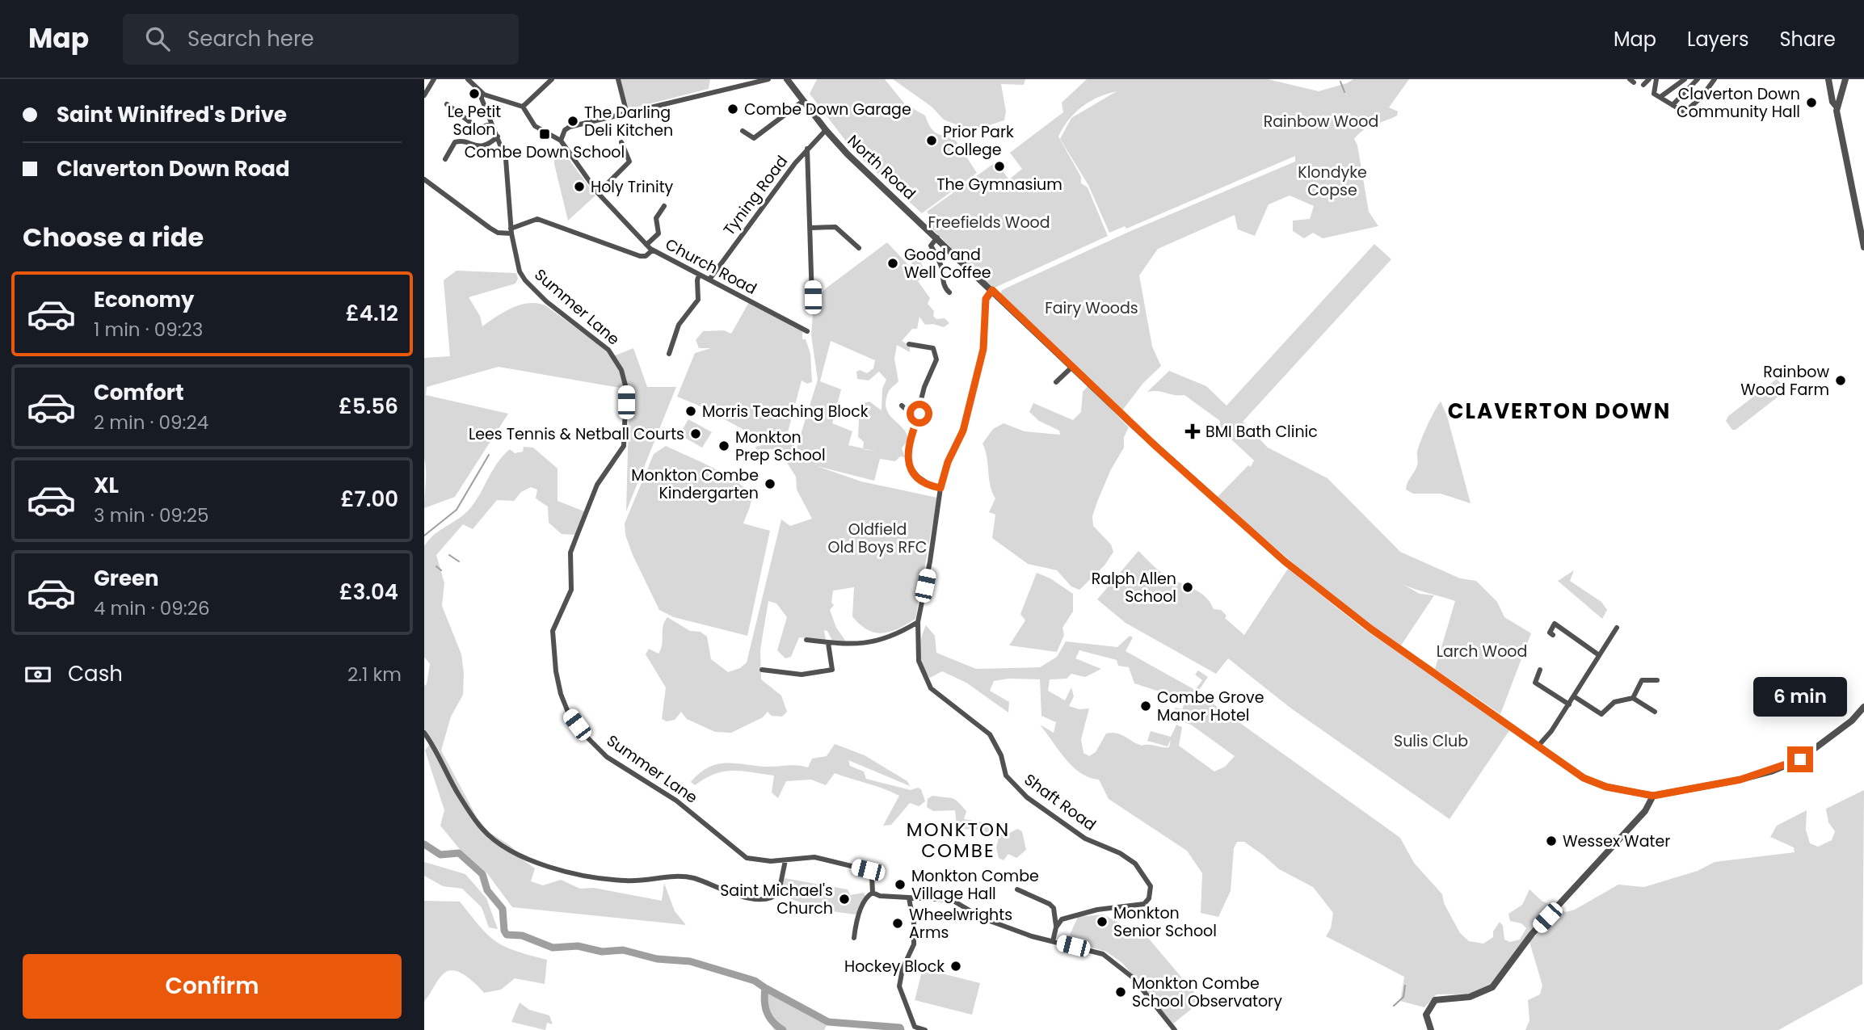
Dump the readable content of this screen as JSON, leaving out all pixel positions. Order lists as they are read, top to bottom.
{
  "streets": {
    "street": [
      "North Road",
      "Tyning Road",
      "Church Road",
      "Summer Lane",
      "Shaft Road"
    ]
  },
  "crossings": [
    ["North Road", "Tyning Road"],
    ["North Road", "Shaft Road"],
    ["Tyning Road", "Church Road"]
  ],
  "districts": ["CLAVERTON DOWN", "MONKTON COMBE"],
  "parks": [
    "Rainbow Wood",
    "Klondyke Copse",
    "Freefields Wood",
    "Fairy Woods",
    "Oldfield Old Boys RFC",
    "Larch Wood",
    "Sulis Club"
  ],
  "places": {
    "other": [
      "Le Petit Salon",
      "Claverton Down Community Hall",
      "Combe Down Garage",
      "The Darling Deli Kitchen",
      "Prior Park College",
      "The Gymnasium",
      "Holy Trinity",
      "Good and Well Coffee",
      "Rainbow Wood Farm",
      "Morris Teaching Block",
      "Lees Tennis & Netball Courts",
      "Monkton Prep School",
      "Monkton Combe Kindergarten",
      "Ralph Allen School",
      "Combe Grove Manor Hotel",
      "Wessex Water",
      "Monkton Combe Village Hall",
      "Saint Michael's Church",
      "Monkton Senior School",
      "Wheelwrights Arms",
      "Hockey Block",
      "Monkton Combe School Observatory"
    ],
    "transit": ["Combe Down School"],
    "health": ["BMI Bath Clinic"]
  },
  "page": {
    "header": "Map",
    "search": "Search here",
    "nav": ["Map", "Layers", "Share"],
    "banner": ["Saint Winifred's Drive", "Claverton Down Road"],
    "heading": "Choose a ride",
    "list": [
      {
        "name": "Economy",
        "note": "1 min · 09:23",
        "value": "£4.12"
      },
      {
        "name": "Comfort",
        "note": "2 min · 09:24",
        "value": "£5.56"
      },
      {
        "name": "XL",
        "note": "3 min · 09:25",
        "value": "£7.00"
      },
      {
        "name": "Green",
        "note": "4 min · 09:26",
        "value": "£3.04"
      }
    ],
    "pay": ["Cash", "2.1 km"],
    "bubble": "6 min",
    "buttons": "Confirm"
  }
}
